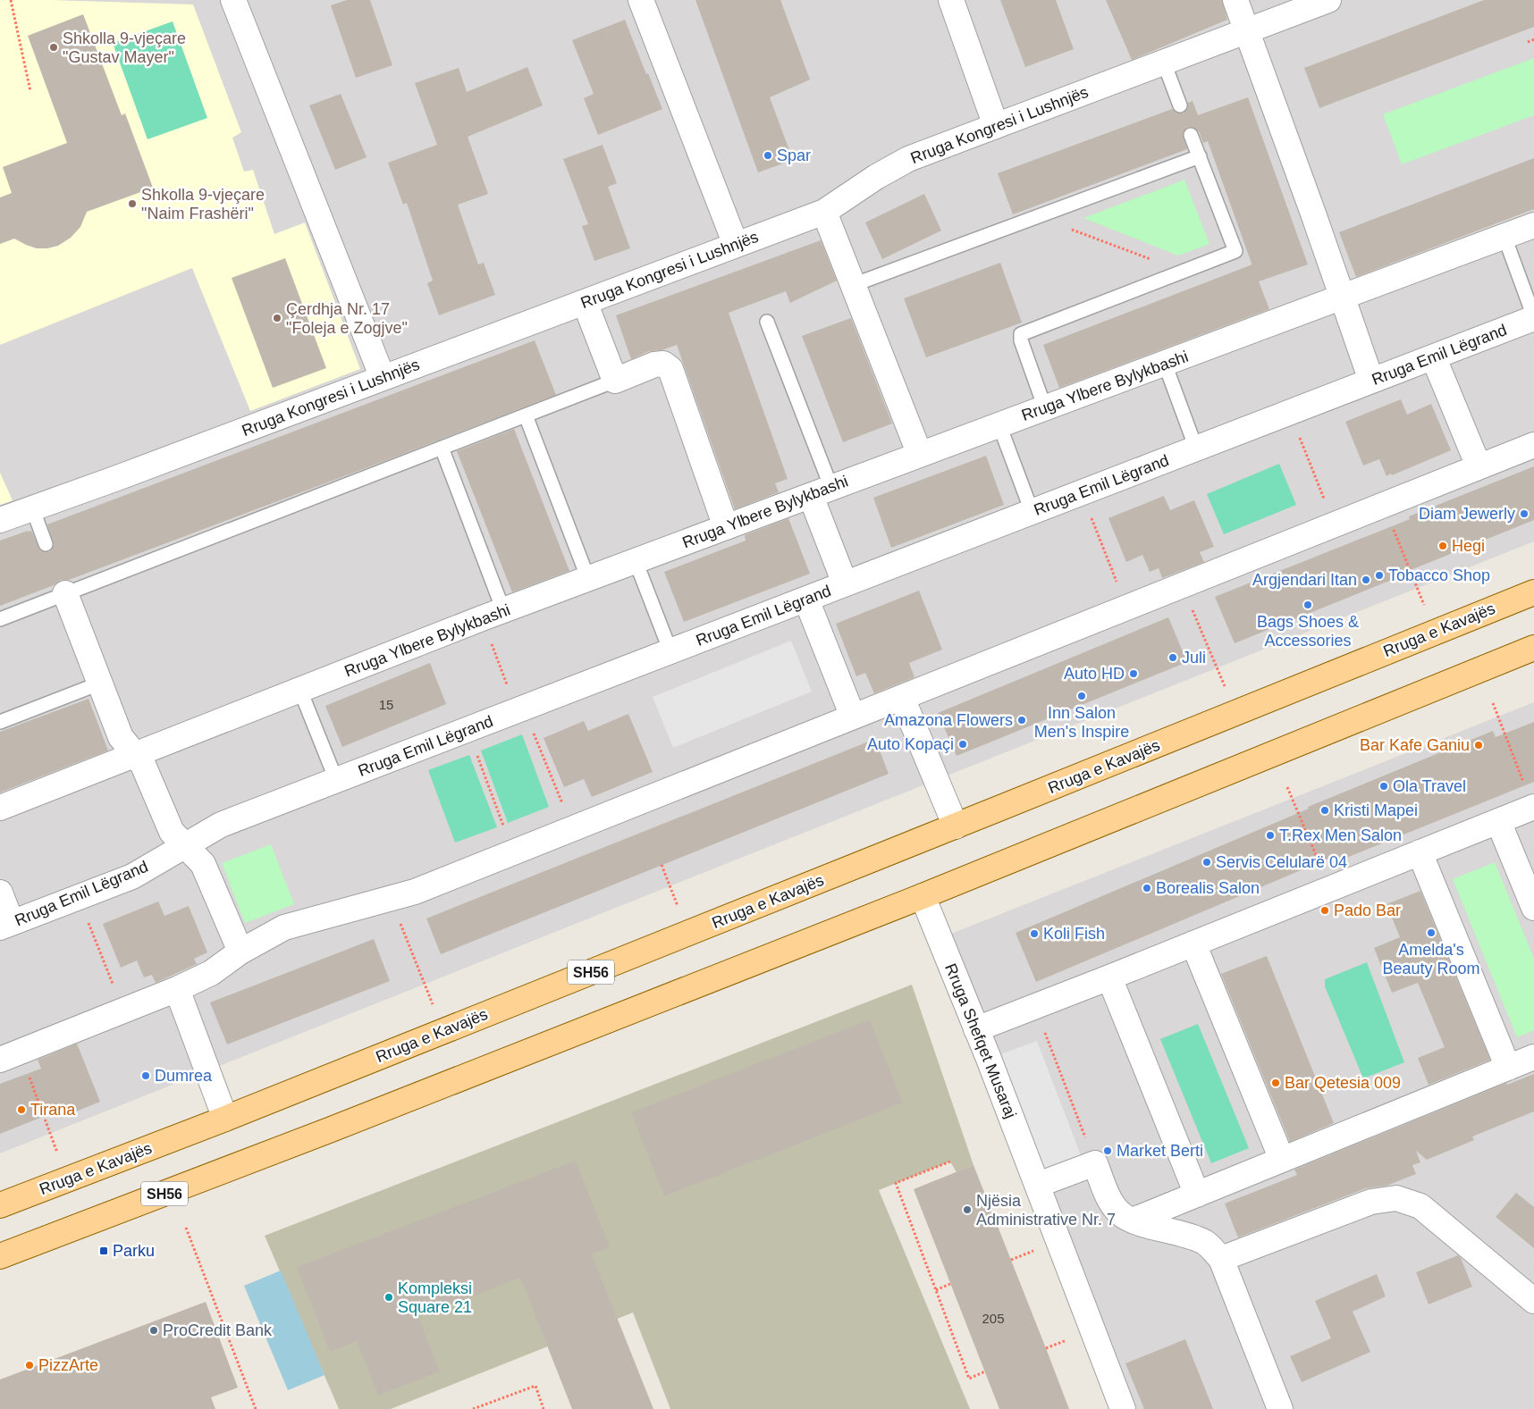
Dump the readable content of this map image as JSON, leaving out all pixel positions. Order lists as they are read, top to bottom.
{
  "streets": {
    "main road": ["Rruga e Kavajës", "SH56"],
    "street": [
      "Rruga Kongresi i Lushnjës",
      "Rruga Emil Lëgrand",
      "Rruga Ylbere Bylykbashi",
      "Rruga Shefqet Musaraj"
    ]
  },
  "crossings": [
    ["SH56", "Rruga Shefqet Musaraj"]
  ],
  "places": {
    "other": [
      "Shkolla 9-vjeçare \"Gustav Mayer\"",
      "Spar",
      "Shkolla 9-vjeçare \"Naim Frashëri\"",
      "Çerdhja Nr. 17 \"Foleja e Zogjve\"",
      "Diam Jewerly",
      "Hegi",
      "Tobacco Shop",
      "Argjendari Itan",
      "Bags Shoes & Accessories",
      "Juli",
      "Auto HD",
      "Inn Salon Men's Inspire",
      "Amazona Flowers",
      "Auto Kopaçi",
      "Bar Kafe Ganiu",
      "Ola Travel",
      "Kristi Mapei",
      "T.Rex Men Salon",
      "Servis Celularë 04",
      "Borealis Salon",
      "Pado Bar",
      "Amelda's Beauty Room",
      "Koli Fish",
      "Dumrea",
      "Bar Qetesia 009",
      "Tirana",
      "Market Berti",
      "Njësia Administrative Nr. 7",
      "Kompleksi Square 21",
      "ProCredit Bank",
      "PizzArte"
    ],
    "transit": ["Parku"]
  },
  "house_numbers": ["15", "205"]
}
